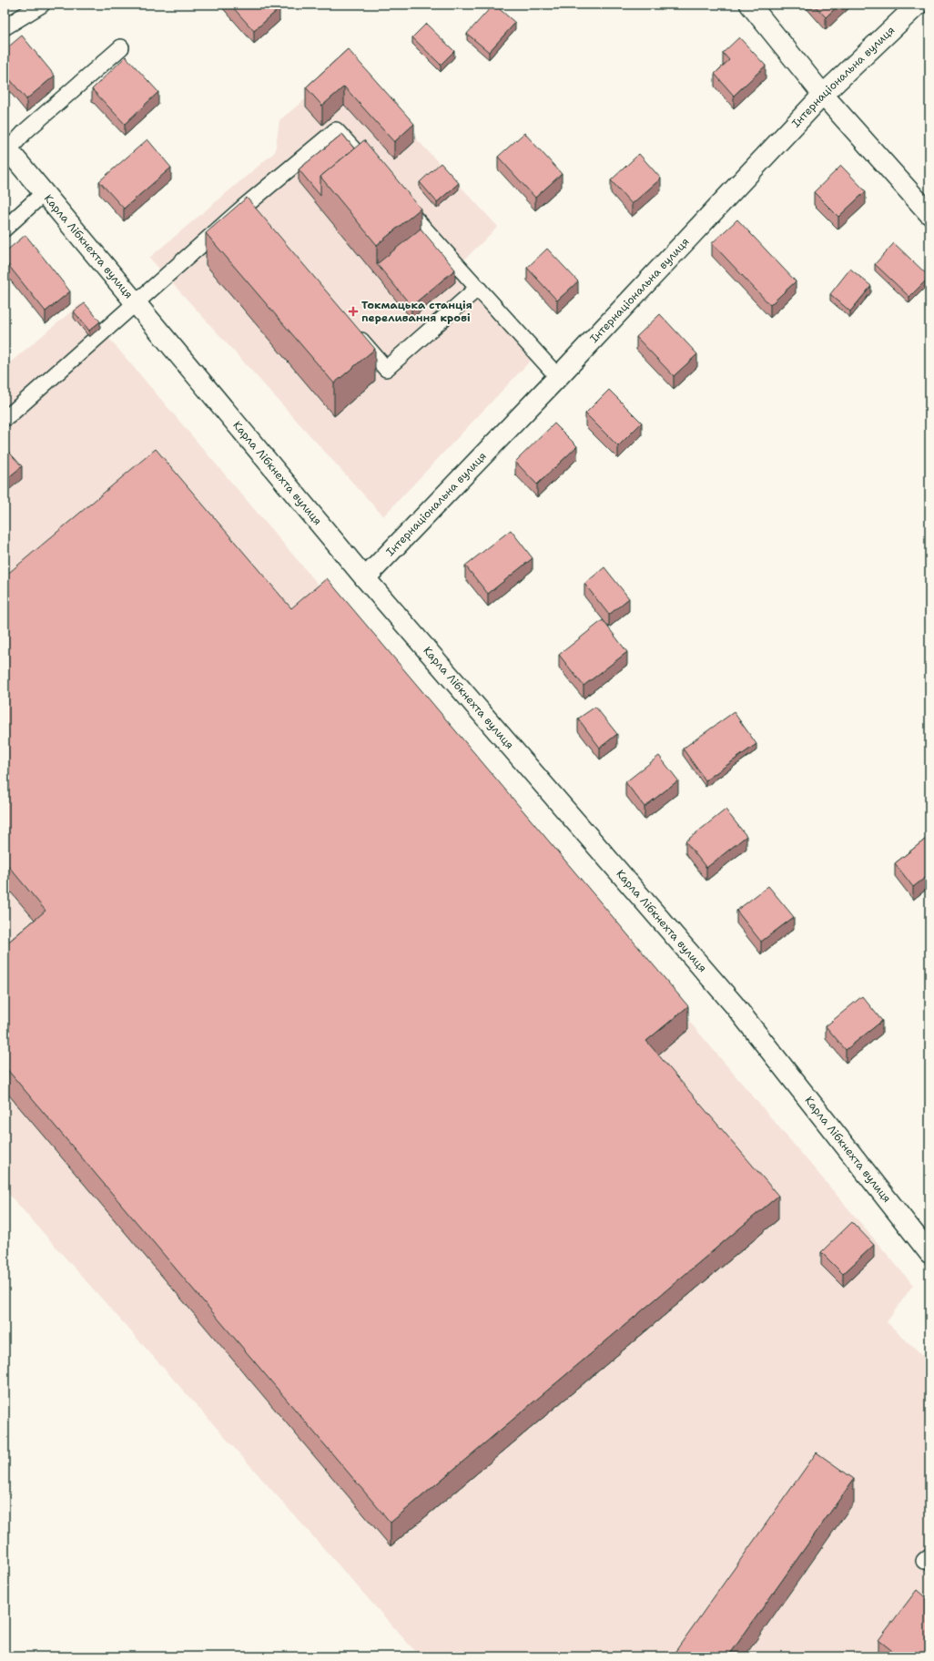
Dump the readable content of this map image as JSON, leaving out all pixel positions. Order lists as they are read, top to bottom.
{
  "streets": {
    "street": ["Інтернаціональна вулиця", "Карла Лібкнехта вулиця"]
  },
  "crossings": [
    ["Інтернаціональна вулиця", "Карла Лібкнехта вулиця"]
  ],
  "places": {
    "health": ["Токмацька станція переливання крові"]
  }
}
